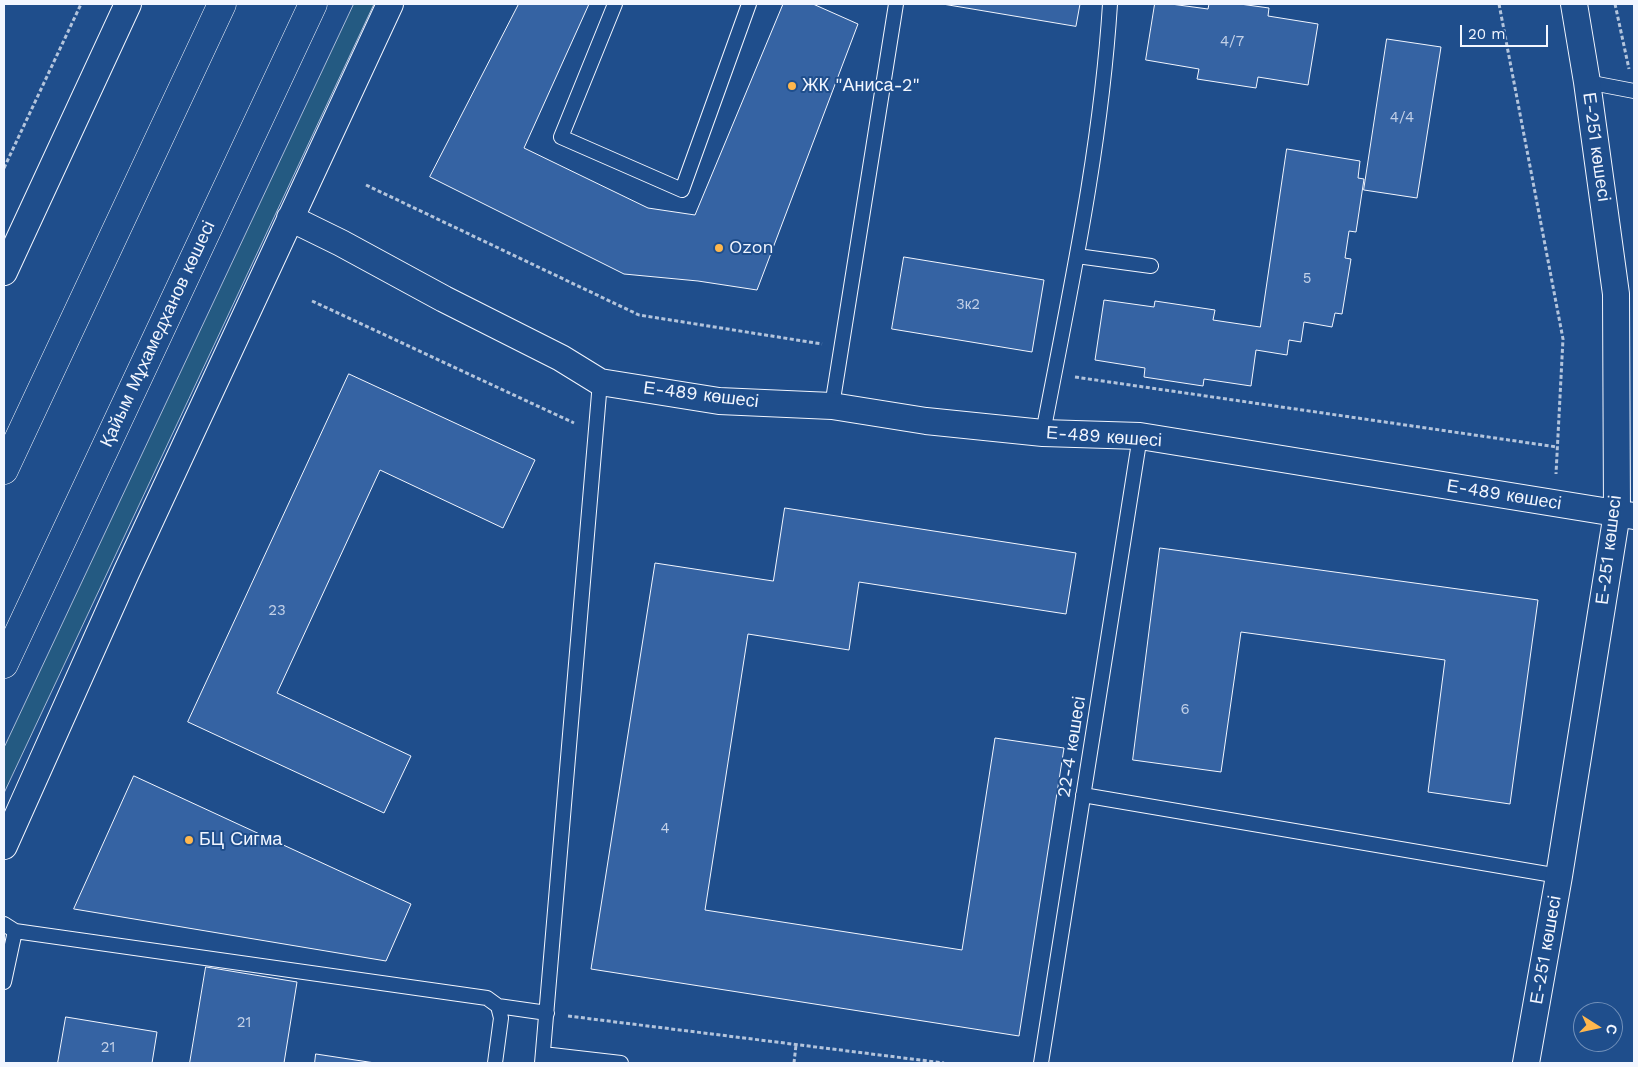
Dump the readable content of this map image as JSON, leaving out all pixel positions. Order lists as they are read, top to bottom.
{
  "streets": {
    "main road": ["Қайым Мұхамедханов көшесі"],
    "street": ["Е-251 көшесі", "Е-489 көшесі"],
    "lane": ["22-4 көшесі"]
  },
  "crossings": [
    ["Е-251 көшесі", "Е-489 көшесі"],
    ["Е-489 көшесі", "22-4 көшесі"]
  ],
  "places": ["ЖК \"Аниса-2\"", "Ozon", "БЦ Сигма"],
  "house_numbers": [
    "4/7",
    "4/4",
    "5",
    "3к2",
    "23",
    "6",
    "4",
    "21",
    "21"
  ],
  "scale_bar": "20 m",
  "north": "right"
}
